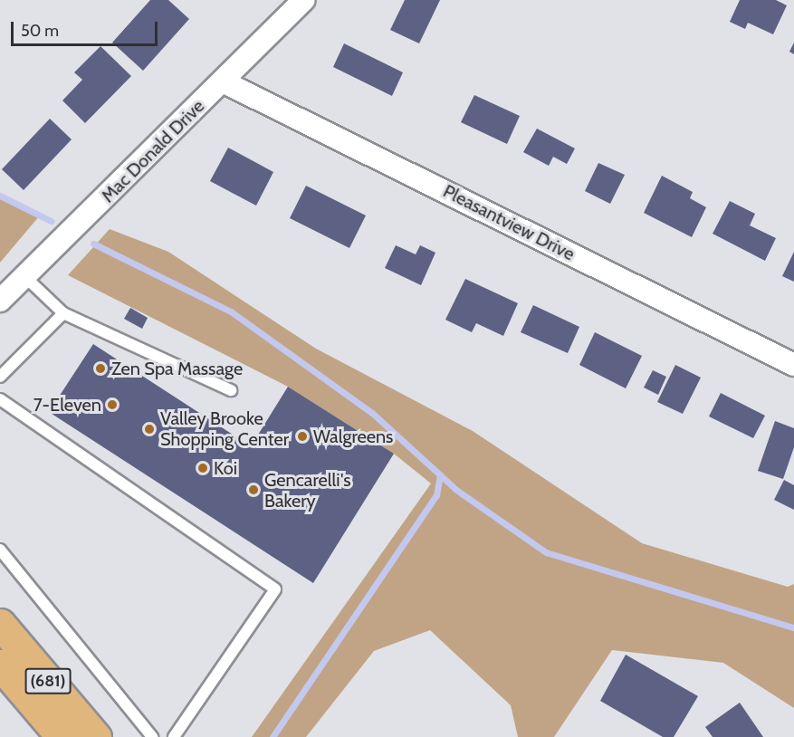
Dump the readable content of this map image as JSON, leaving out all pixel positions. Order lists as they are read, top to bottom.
{
  "streets": {
    "main road": ["(681)"],
    "street": ["Mac Donald Drive", "Pleasantview Drive"]
  },
  "crossings": [
    ["Mac Donald Drive", "Pleasantview Drive"]
  ],
  "places": [
    "Zen Spa Massage",
    "7-Eleven",
    "Valley Brooke Shopping Center",
    "Walgreens",
    "Koi",
    "Gencarelli's Bakery"
  ],
  "scale_bar": "50 m"
}
